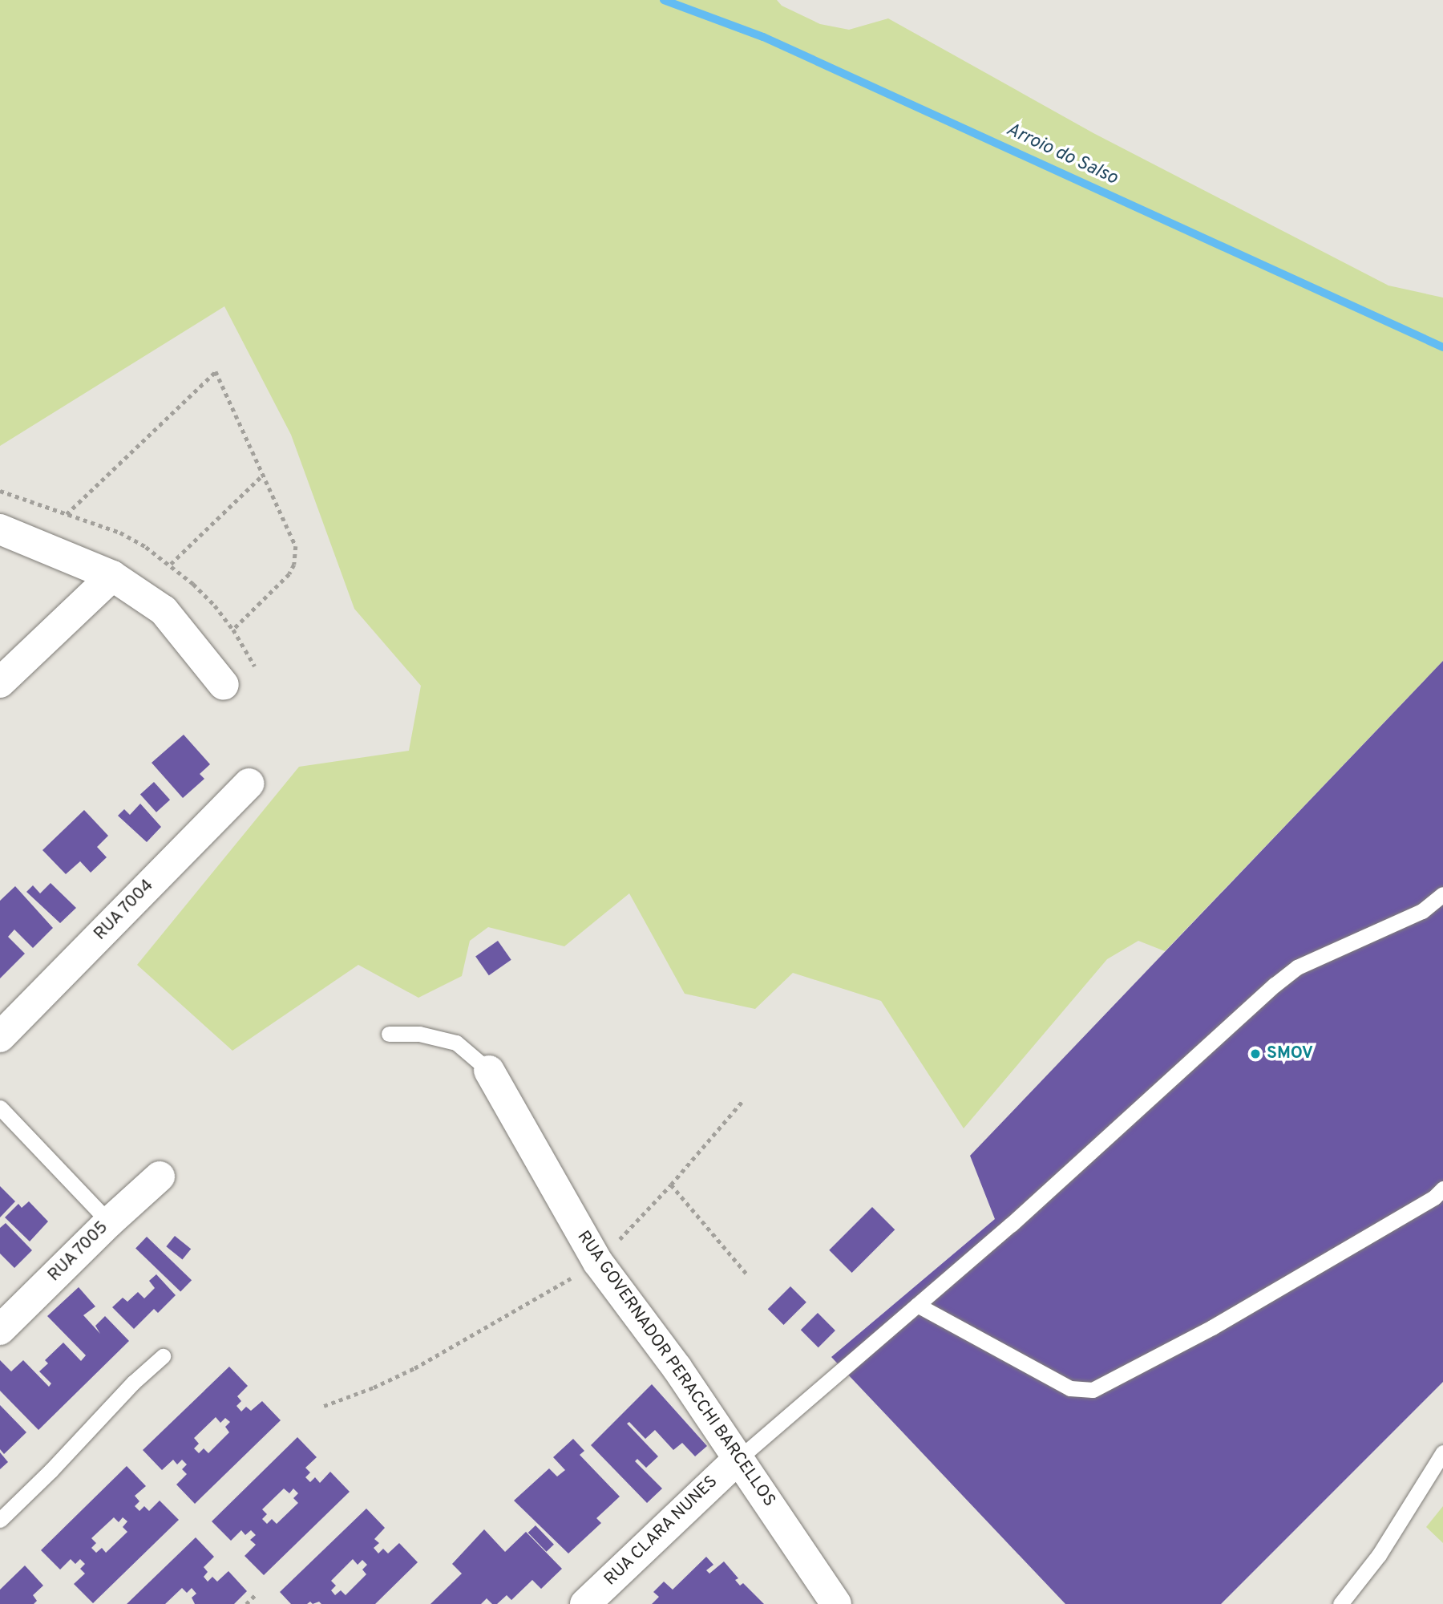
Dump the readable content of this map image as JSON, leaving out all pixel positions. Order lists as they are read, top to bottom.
{
  "streets": {
    "street": [
      "RUA 7004",
      "RUA 7005",
      "RUA GOVERNADOR PERACCHI BARCELLOS",
      "RUA CLARA NUNES"
    ]
  },
  "crossings": [
    ["RUA GOVERNADOR PERACCHI BARCELLOS", "RUA CLARA NUNES"]
  ],
  "water": ["Arroio do Salso"],
  "places": ["SMOV"]
}
